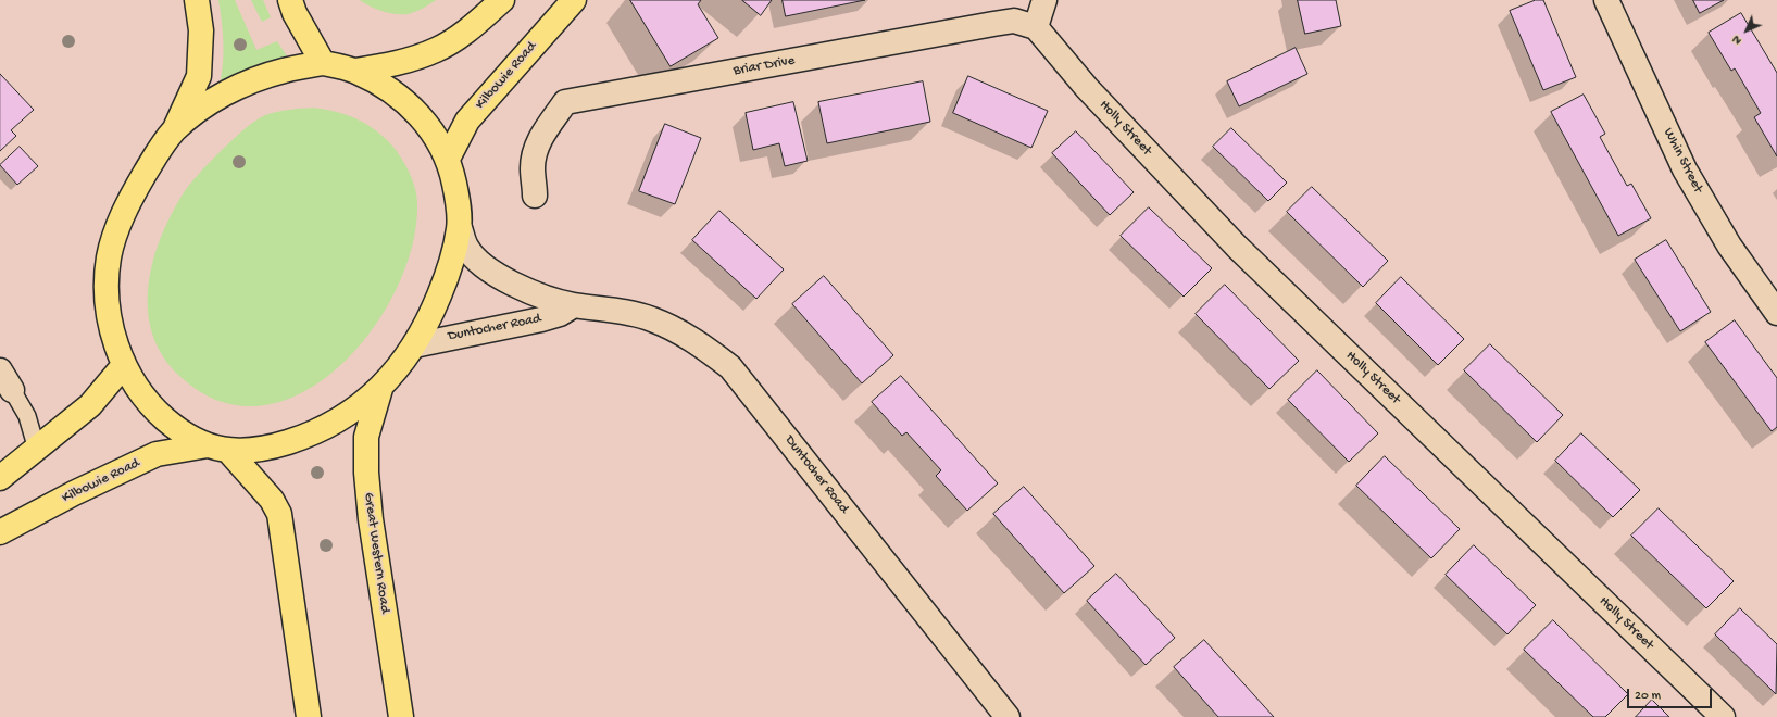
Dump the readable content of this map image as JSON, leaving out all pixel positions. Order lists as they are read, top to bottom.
{
  "streets": {
    "main road": ["Kilbowie Road", "Great Western Road"],
    "street": [
      "Briar Drive",
      "Holly Street",
      "Whin Street",
      "Duntocher Road"
    ]
  },
  "crossings": [
    ["Briar Drive", "Holly Street"]
  ],
  "scale_bar": "20 m",
  "north": "bottom left"
}
